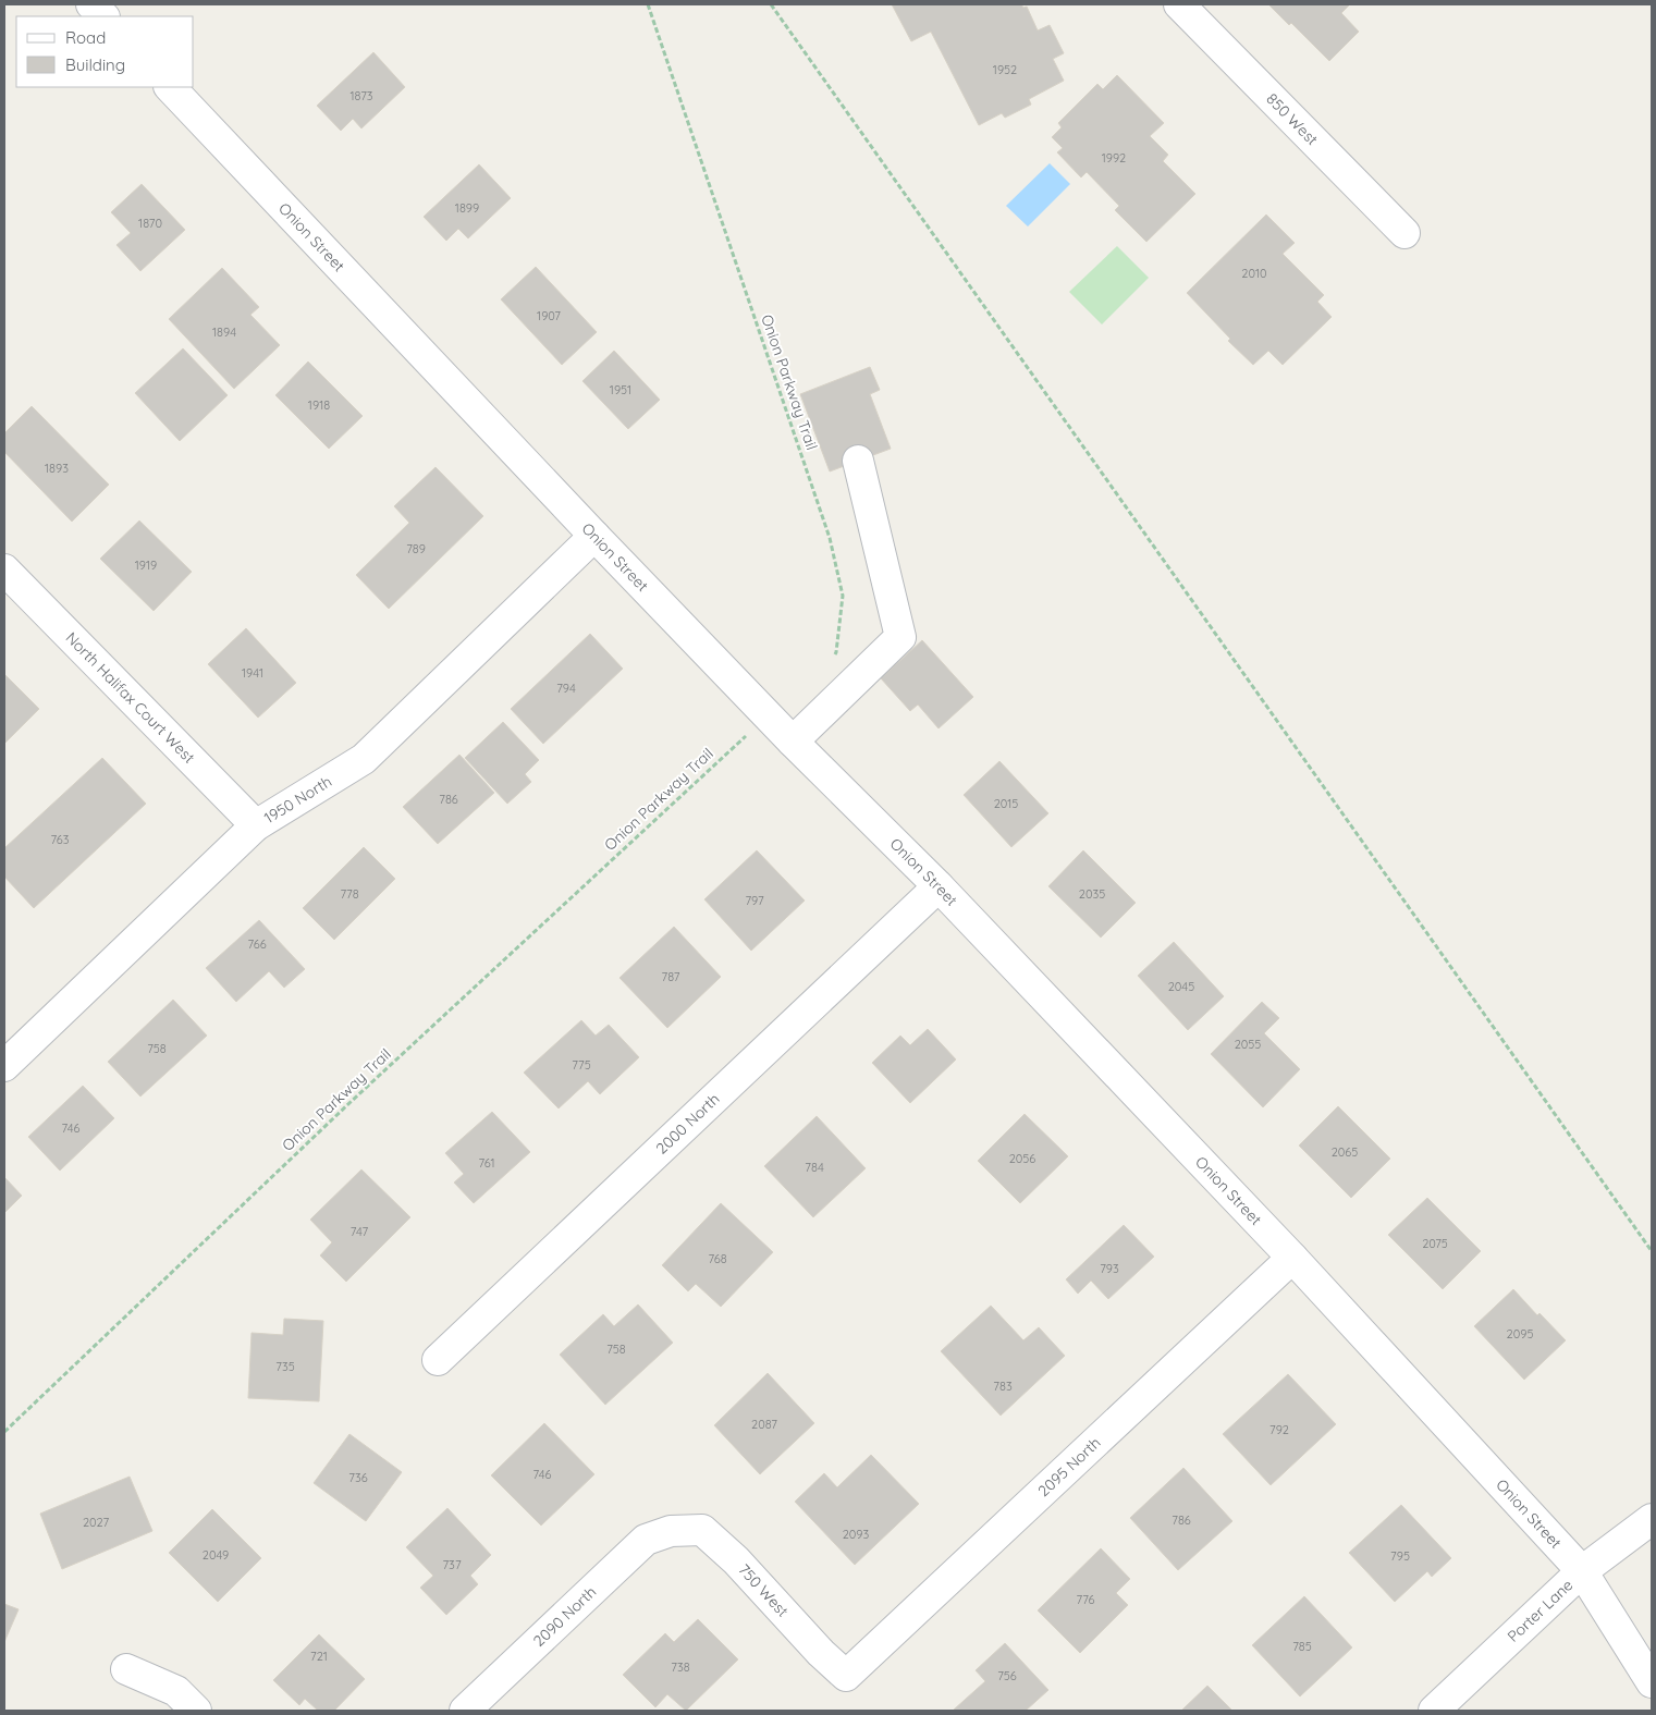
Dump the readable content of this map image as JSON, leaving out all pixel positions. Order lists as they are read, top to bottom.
{
  "streets": {
    "street": [
      "850 West",
      "Onion Street",
      "North Halifax Court West",
      "1950 North",
      "2000 North",
      "2095 North",
      "750 West",
      "Porter Lane",
      "2090 North"
    ],
    "path": ["Onion Parkway Trail"]
  },
  "crossings": [
    ["Onion Street", "Onion Parkway Trail"],
    ["Onion Street", "1950 North"],
    ["Onion Street", "2000 North"],
    ["Onion Street", "2095 North"],
    ["Onion Street", "Porter Lane"],
    ["North Halifax Court West", "1950 North"],
    ["2095 North", "750 West"],
    ["750 West", "2090 North"]
  ],
  "house_numbers": [
    "1952",
    "1873",
    "1992",
    "1899",
    "1870",
    "2010",
    "1907",
    "1894",
    "1951",
    "1918",
    "1893",
    "789",
    "1919",
    "1941",
    "794",
    "786",
    "2015",
    "763",
    "778",
    "2035",
    "797",
    "766",
    "787",
    "2045",
    "2055",
    "758",
    "775",
    "746",
    "2065",
    "2056",
    "761",
    "784",
    "747",
    "2075",
    "768",
    "793",
    "2095",
    "758",
    "735",
    "783",
    "2087",
    "792",
    "746",
    "736",
    "786",
    "2027",
    "2093",
    "2049",
    "795",
    "737",
    "776",
    "785",
    "721",
    "738",
    "756"
  ],
  "legend": ["Road", "Building"]
}
